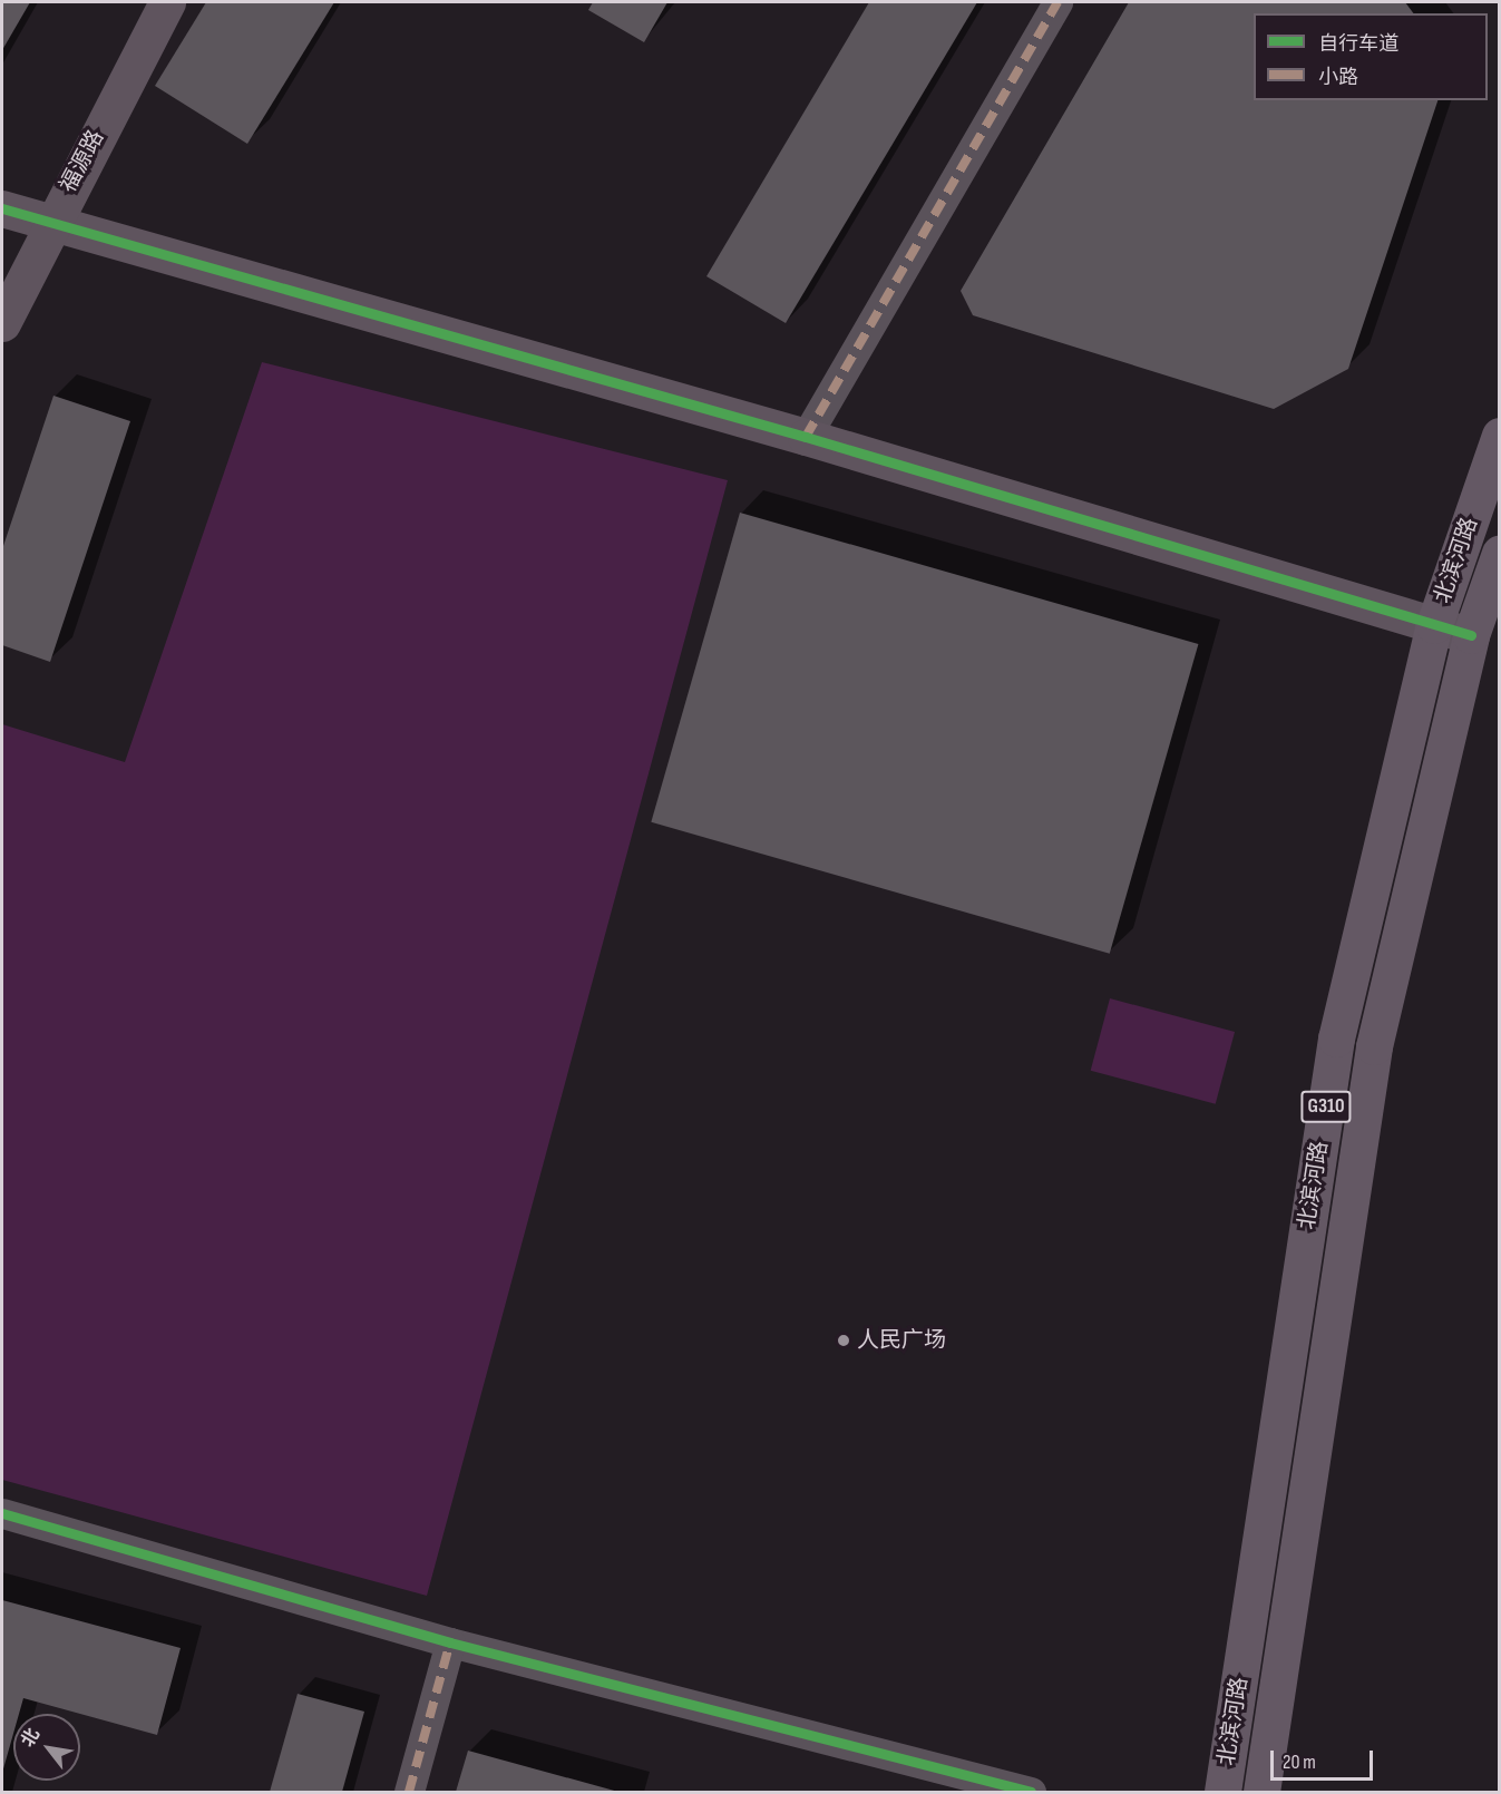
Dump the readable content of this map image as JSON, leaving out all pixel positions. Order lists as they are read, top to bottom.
{
  "streets": {
    "highway": ["北滨河路", "G310"],
    "street": ["福源路"]
  },
  "places": ["人民广场"],
  "legend": ["自行车道", "小路"],
  "scale_bar": "20 m",
  "north": "top left"
}
